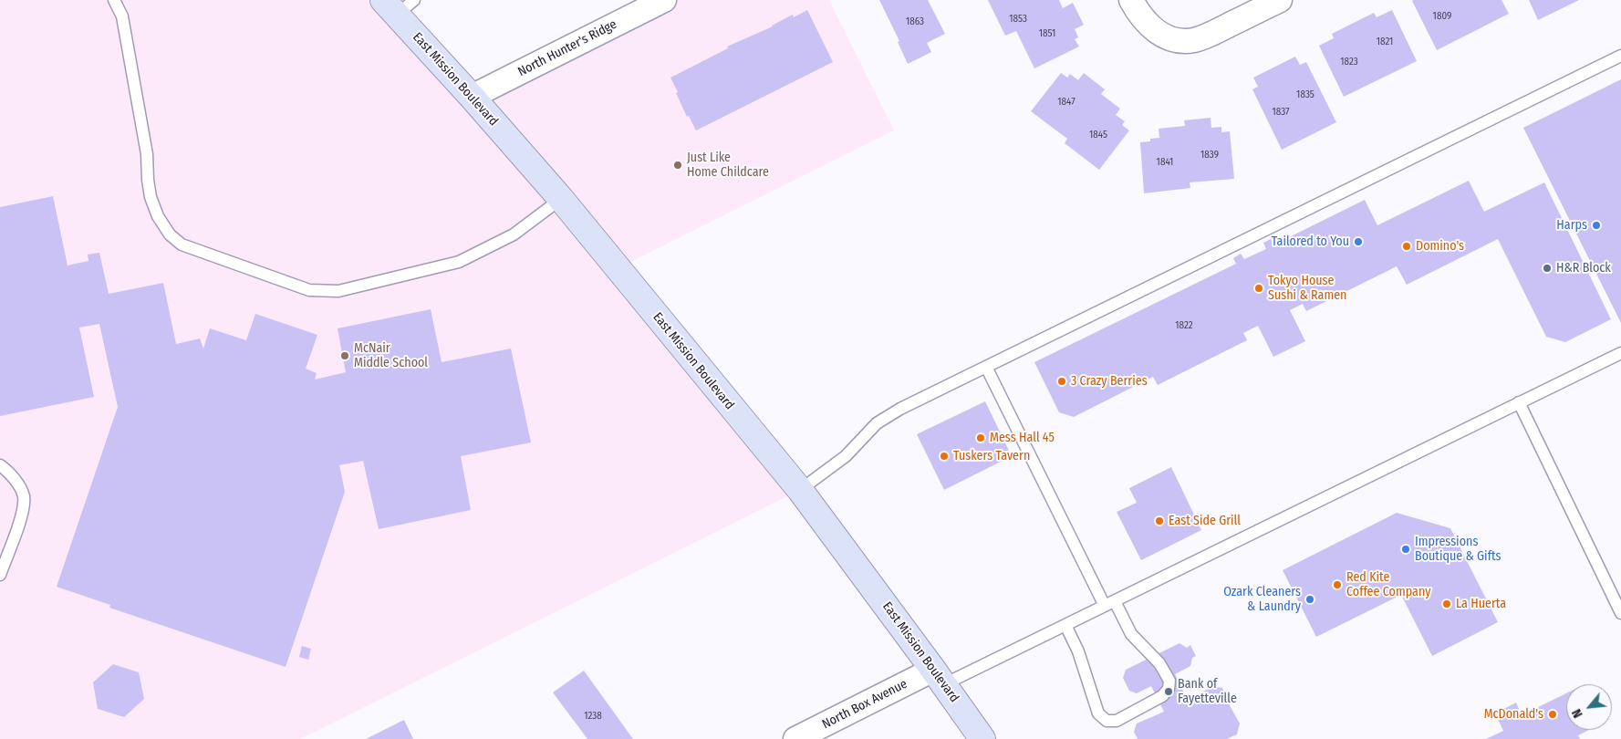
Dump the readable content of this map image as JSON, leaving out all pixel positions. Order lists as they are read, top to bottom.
{
  "streets": {
    "main road": ["East Mission Boulevard"],
    "street": ["North Hunter's Ridge", "North Box Avenue"]
  },
  "crossings": [
    ["North Hunter's Ridge", "East Mission Boulevard"],
    ["East Mission Boulevard", "North Box Avenue"]
  ],
  "places": [
    "Just Like Home Childcare",
    "Harps",
    "Tailored to You",
    "Domino's",
    "H&R Block",
    "Tokyo House Sushi & Ramen",
    "McNair Middle School",
    "3 Crazy Berries",
    "Mess Hall 45",
    "Tuskers Tavern",
    "East Side Grill",
    "Impressions Boutique & Gifts",
    "Red Kite Coffee Company",
    "Ozark Cleaners & Laundry",
    "La Huerta",
    "Bank of Fayetteville",
    "McDonald's"
  ],
  "house_numbers": [
    "1809",
    "1853",
    "1863",
    "1851",
    "1821",
    "1823",
    "1835",
    "1847",
    "1837",
    "1845",
    "1839",
    "1841",
    "1822",
    "1238"
  ],
  "north": "bottom left"
}
